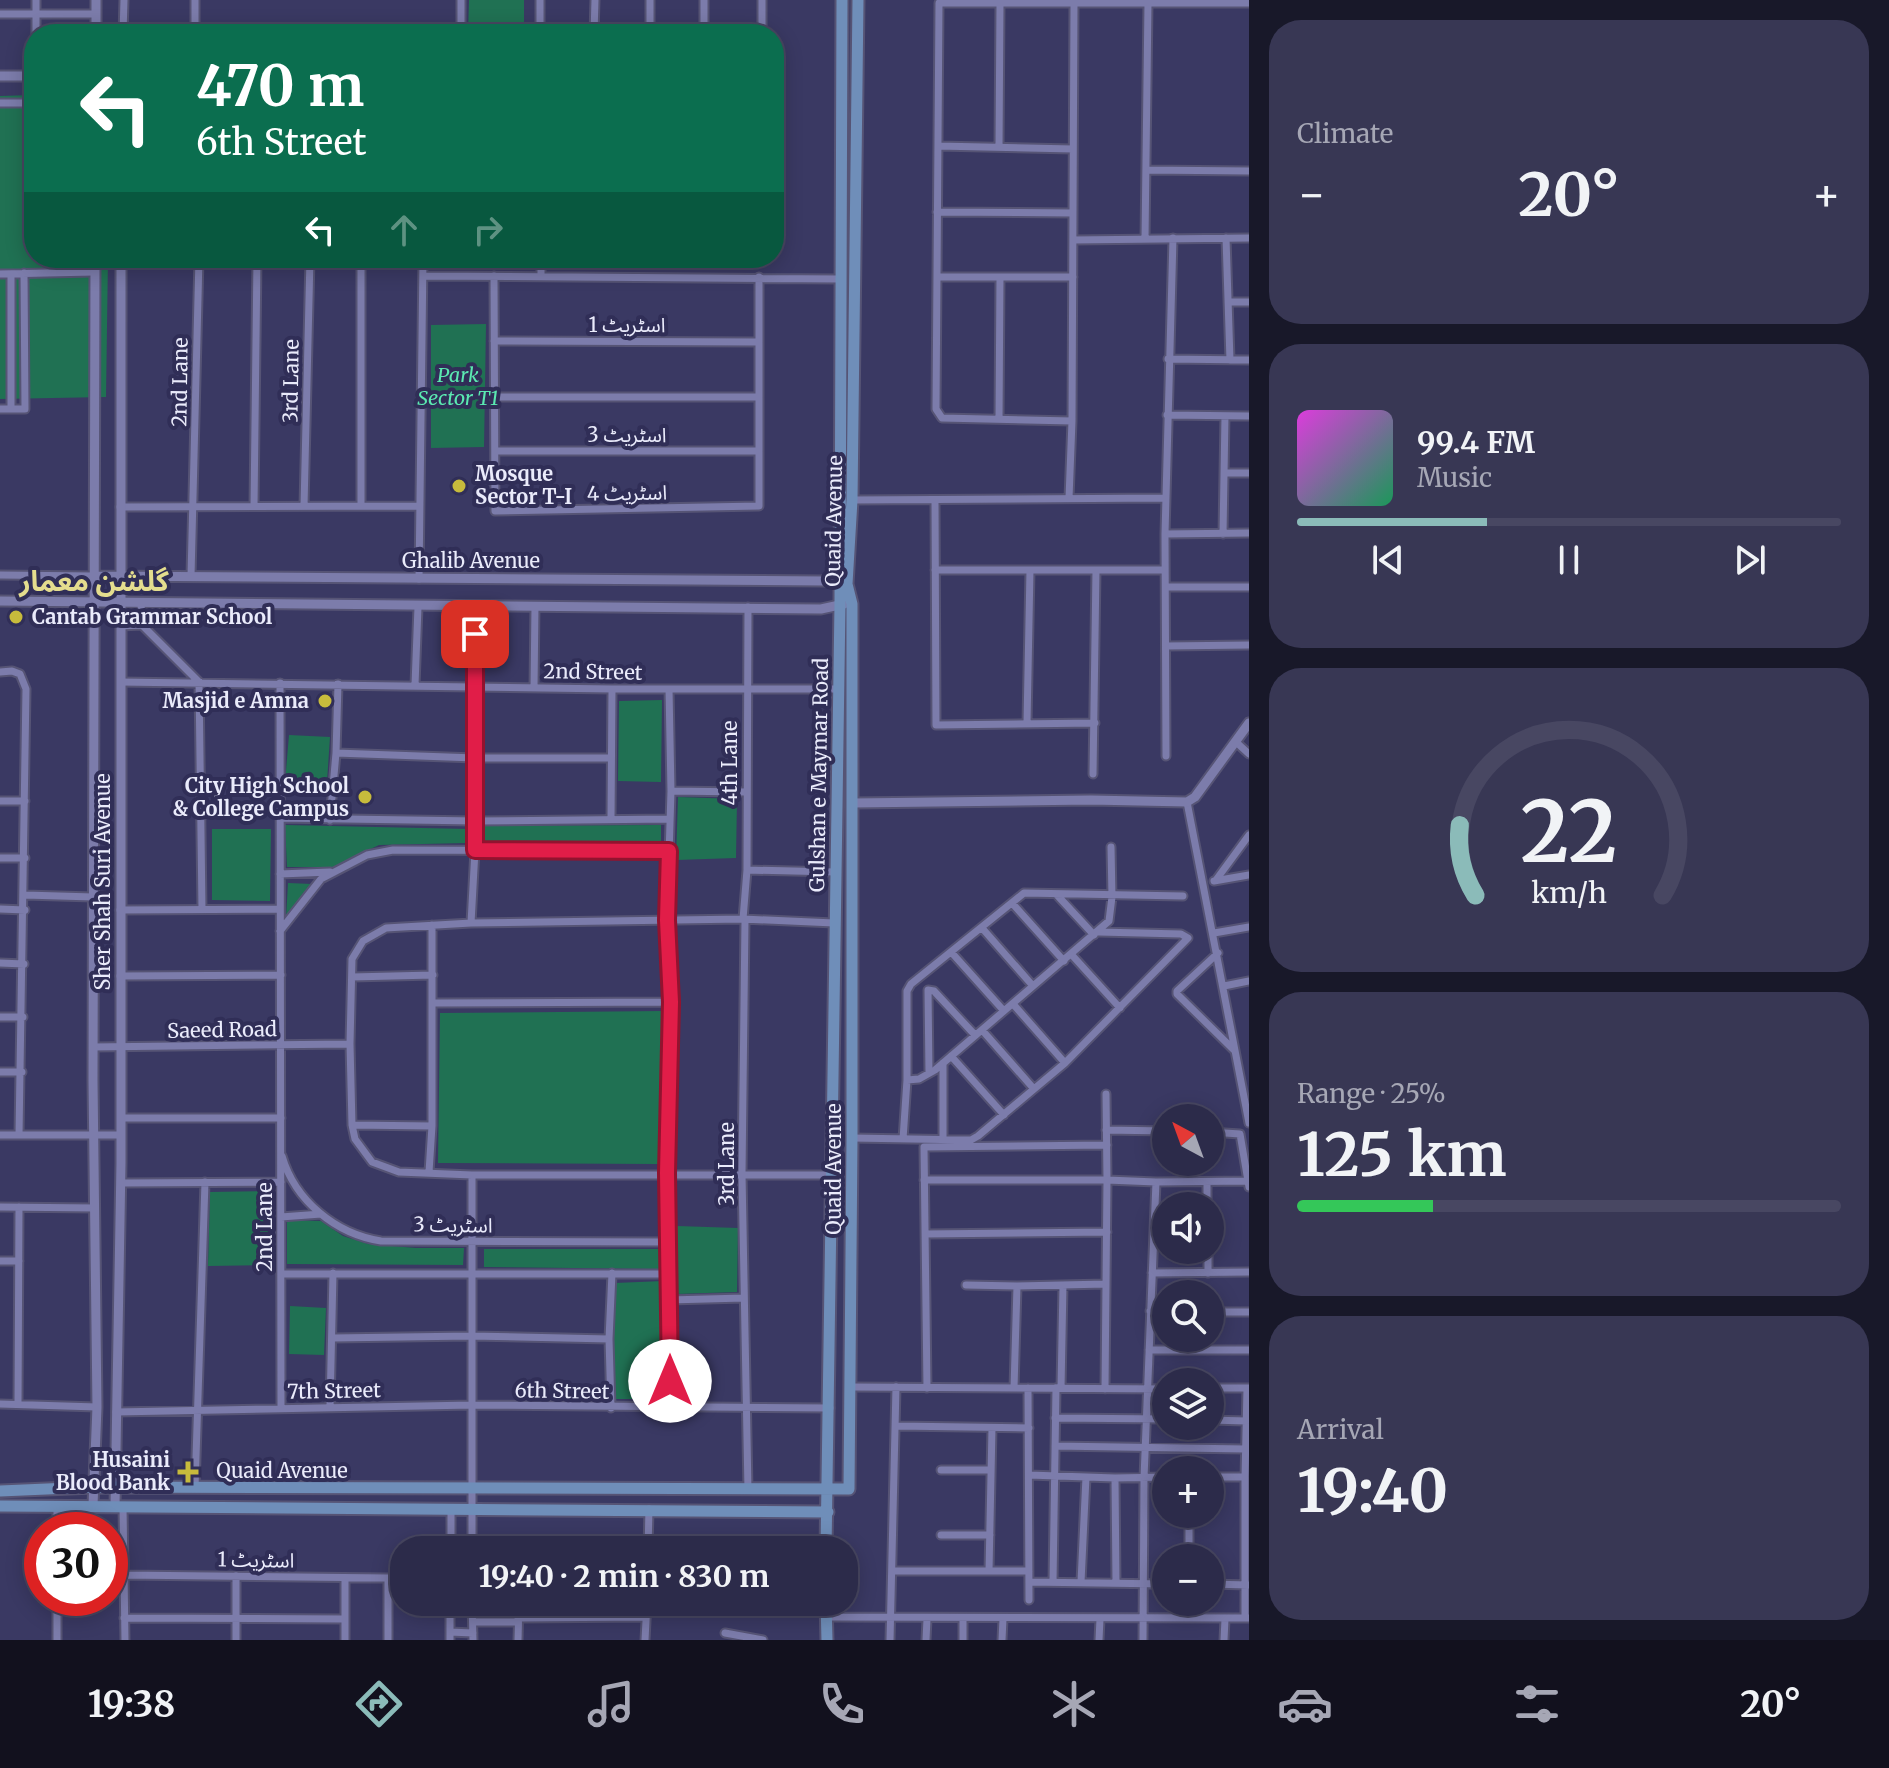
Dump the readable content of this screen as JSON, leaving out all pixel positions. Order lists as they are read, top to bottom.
{
  "streets": {
    "main road": ["Quaid Avenue", "Gulshan e Maymar Road"],
    "street": [
      "اسٹریٹ 1",
      "3rd Lane",
      "2nd Lane",
      "اسٹریٹ 3",
      "اسٹریٹ 4",
      "Ghalib Avenue",
      "2nd Street",
      "4th Lane",
      "Sher Shah Suri Avenue",
      "Saeed Road",
      "7th Street",
      "6th Street"
    ]
  },
  "crossings": [
    ["3rd Lane", "Quaid Avenue"],
    ["3rd Lane", "4th Lane"],
    ["3rd Lane", "6th Street"],
    ["2nd Lane", "اسٹریٹ 3"],
    ["2nd Lane", "Ghalib Avenue"],
    ["2nd Lane", "Saeed Road"],
    ["2nd Lane", "7th Street"],
    ["اسٹریٹ 3", "اسٹریٹ 4"],
    ["Quaid Avenue", "Ghalib Avenue"],
    ["Quaid Avenue", "Gulshan e Maymar Road"],
    ["Quaid Avenue", "Sher Shah Suri Avenue"],
    ["Ghalib Avenue", "Sher Shah Suri Avenue"],
    ["2nd Street", "4th Lane"],
    ["Sher Shah Suri Avenue", "Saeed Road"],
    ["Sher Shah Suri Avenue", "7th Street"],
    ["7th Street", "6th Street"]
  ],
  "districts": ["گلشن معمار"],
  "parks": ["Park Sector T1"],
  "places": {
    "other": [
      "Mosque Sector T-I",
      "Cantab Grammar School",
      "Masjid e Amna",
      "City High School & College Campus"
    ],
    "health": ["Husaini Blood Bank"]
  },
  "north": "top left",
  "page": {
    "tile": [
      "Climate",
      ["Range · 25%", "125 km"],
      ["Arrival", "19:40"]
    ],
    "turn": ["470 m", "6th Street"],
    "heat": ["−", "20°", "+"],
    "song": ["99.4 FM", "Music"],
    "map_buttons": ["+", "−"],
    "limit": "30",
    "trip": "19:40 · 2 min · 830 m",
    "tabs": ["19:38", "20°"],
    "gauge": ["22", "km/h"]
  }
}
